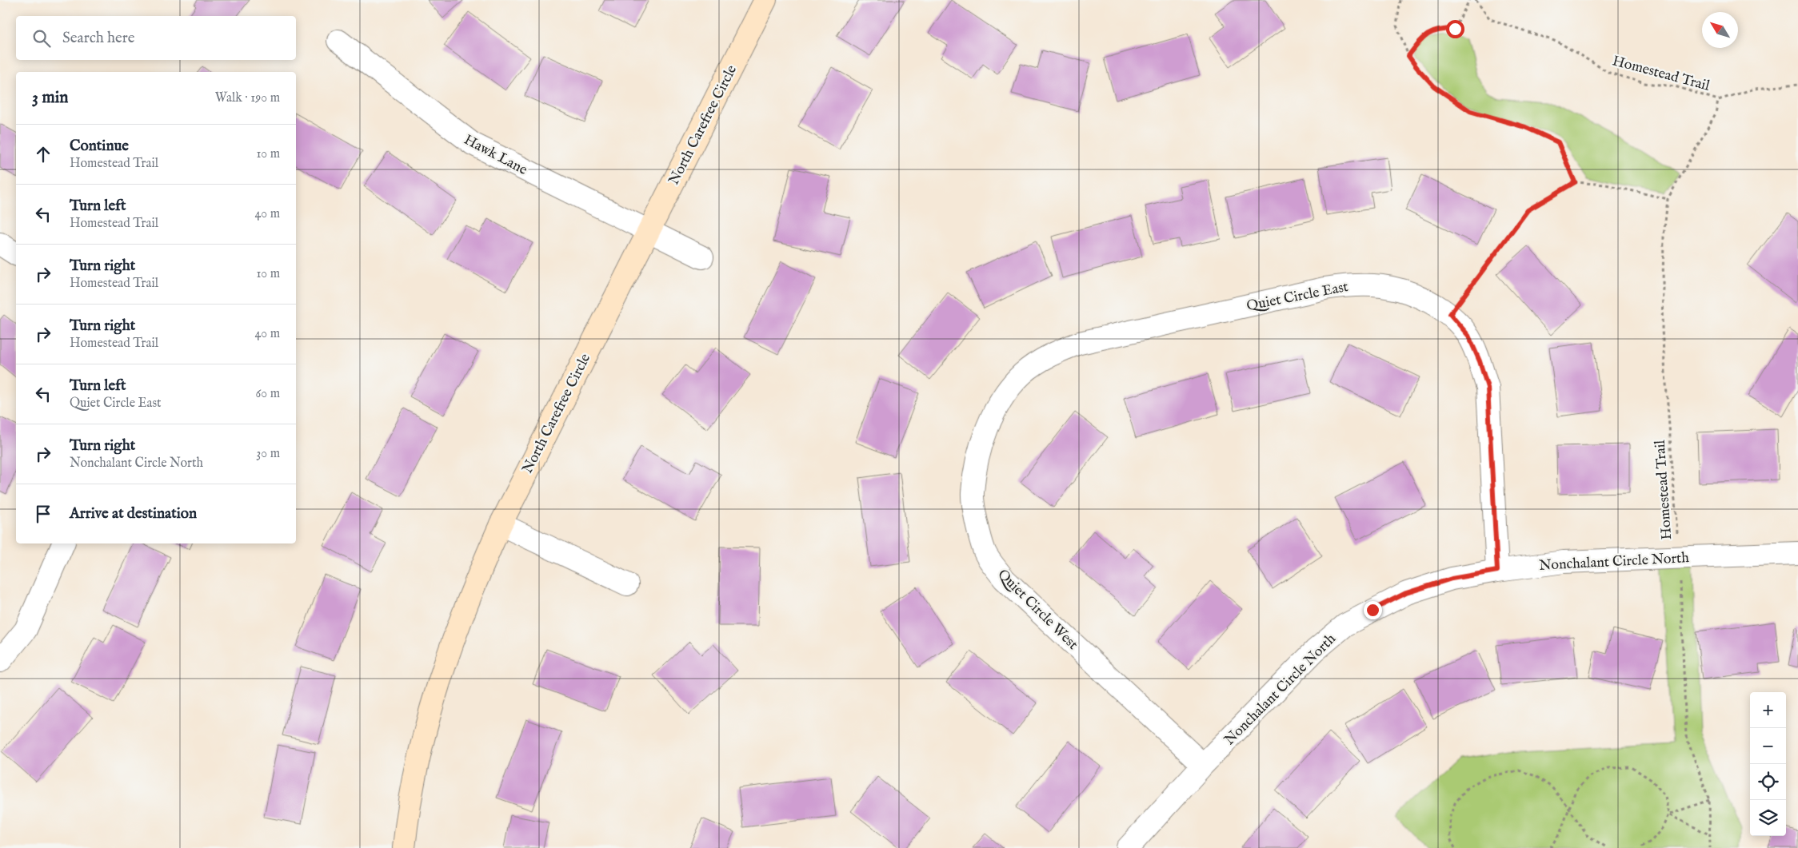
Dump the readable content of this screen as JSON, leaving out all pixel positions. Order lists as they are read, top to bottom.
{
  "streets": {
    "main road": ["North Carefree Circle"],
    "street": [
      "Hawk Lane",
      "Quiet Circle East",
      "Nonchalant Circle North",
      "Quiet Circle West"
    ],
    "path": ["Homestead Trail"]
  },
  "crossings": [
    ["Homestead Trail", "Nonchalant Circle North"],
    ["North Carefree Circle", "Hawk Lane"],
    ["Quiet Circle East", "Nonchalant Circle North"],
    ["Quiet Circle East", "Quiet Circle West"],
    ["Nonchalant Circle North", "Quiet Circle West"]
  ],
  "north": "top left",
  "page": {
    "search": "Search here",
    "heading": ["3 min", "Walk · 190 m"],
    "list": [
      ["Continue", "Homestead Trail", "10 m"],
      ["Turn left", "Homestead Trail", "40 m"],
      ["Turn right", "Homestead Trail", "10 m"],
      ["Turn right", "Homestead Trail", "40 m"],
      ["Turn left", "Quiet Circle East", "60 m"],
      ["Turn right", "Nonchalant Circle North", "30 m"],
      "Arrive at destination"
    ],
    "map_buttons": ["+", "−"]
  }
}
